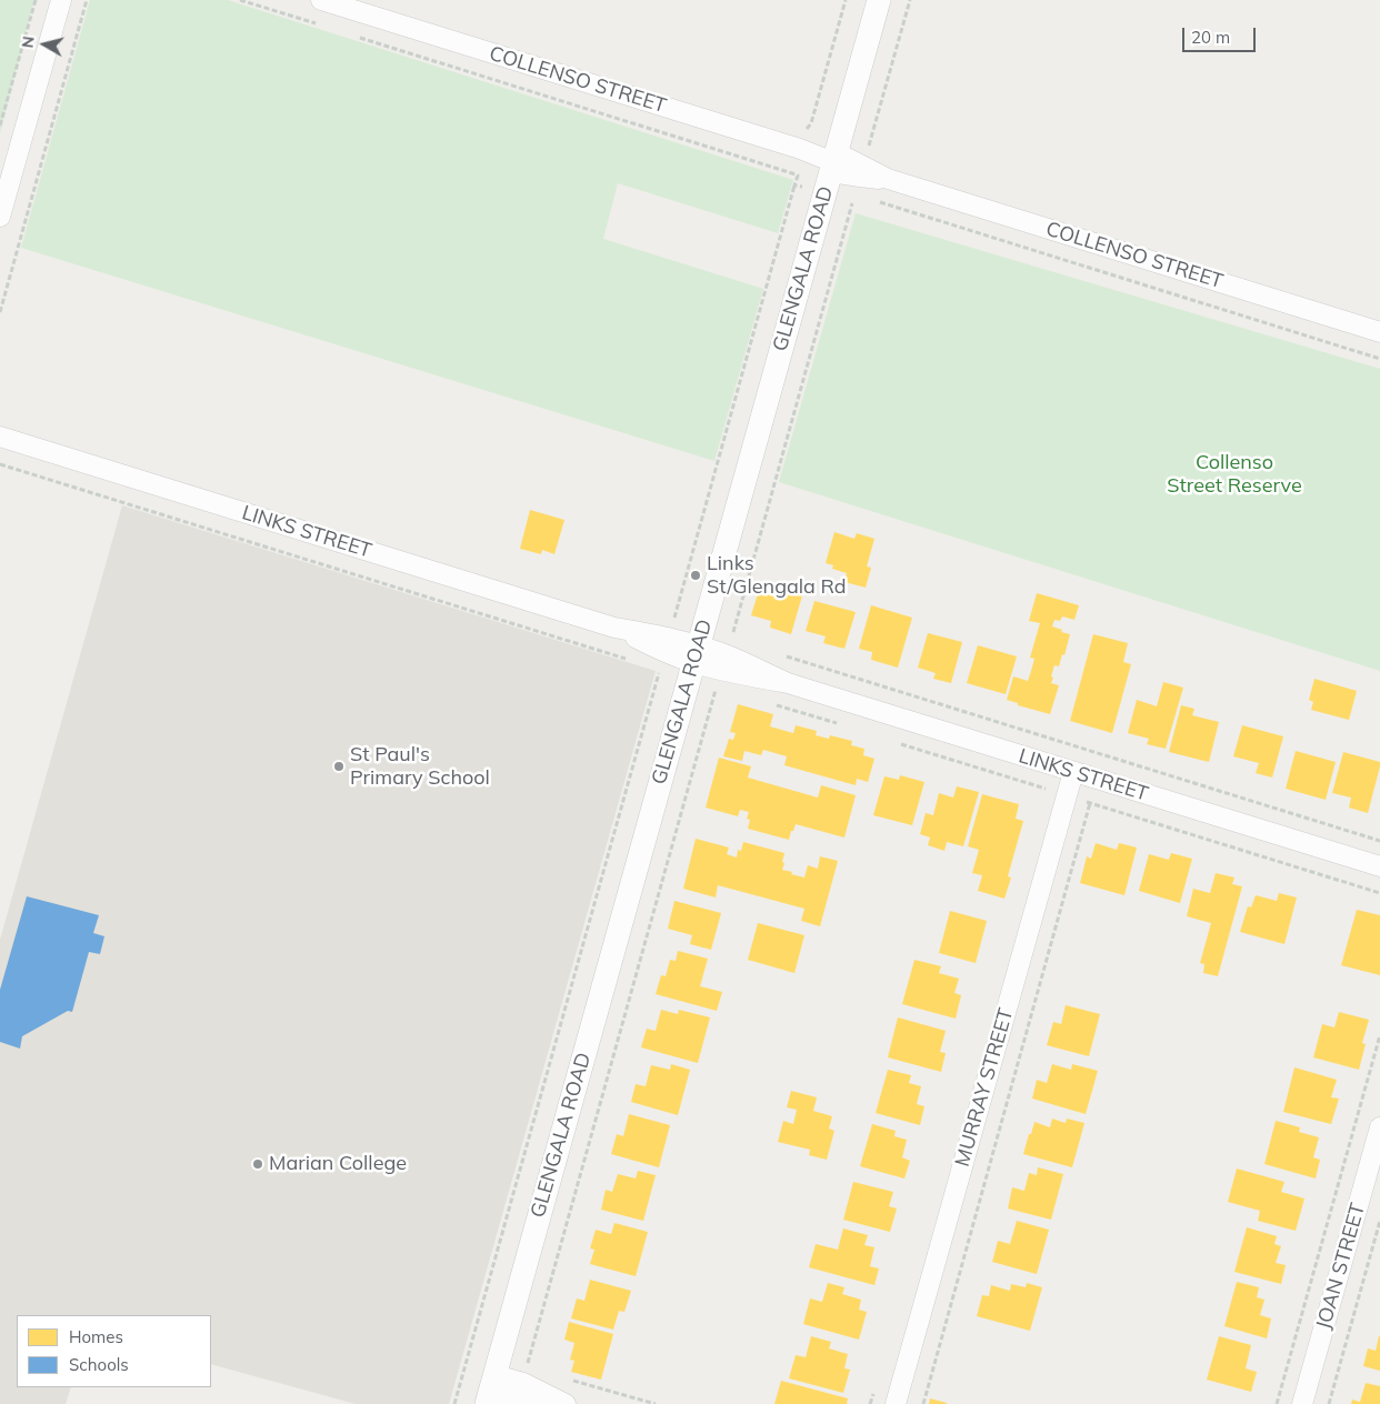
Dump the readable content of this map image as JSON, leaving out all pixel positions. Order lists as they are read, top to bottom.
{
  "streets": {
    "street": [
      "COLLENSO STREET",
      "GLENGALA ROAD",
      "LINKS STREET",
      "MURRAY STREET",
      "JOAN STREET"
    ]
  },
  "crossings": [
    ["COLLENSO STREET", "GLENGALA ROAD"],
    ["GLENGALA ROAD", "LINKS STREET"],
    ["LINKS STREET", "MURRAY STREET"]
  ],
  "parks": ["Collenso Street Reserve"],
  "places": ["Links St/Glengala Rd", "St Paul's Primary School", "Marian College"],
  "legend": ["Homes", "Schools"],
  "scale_bar": "20 m",
  "north": "left"
}
